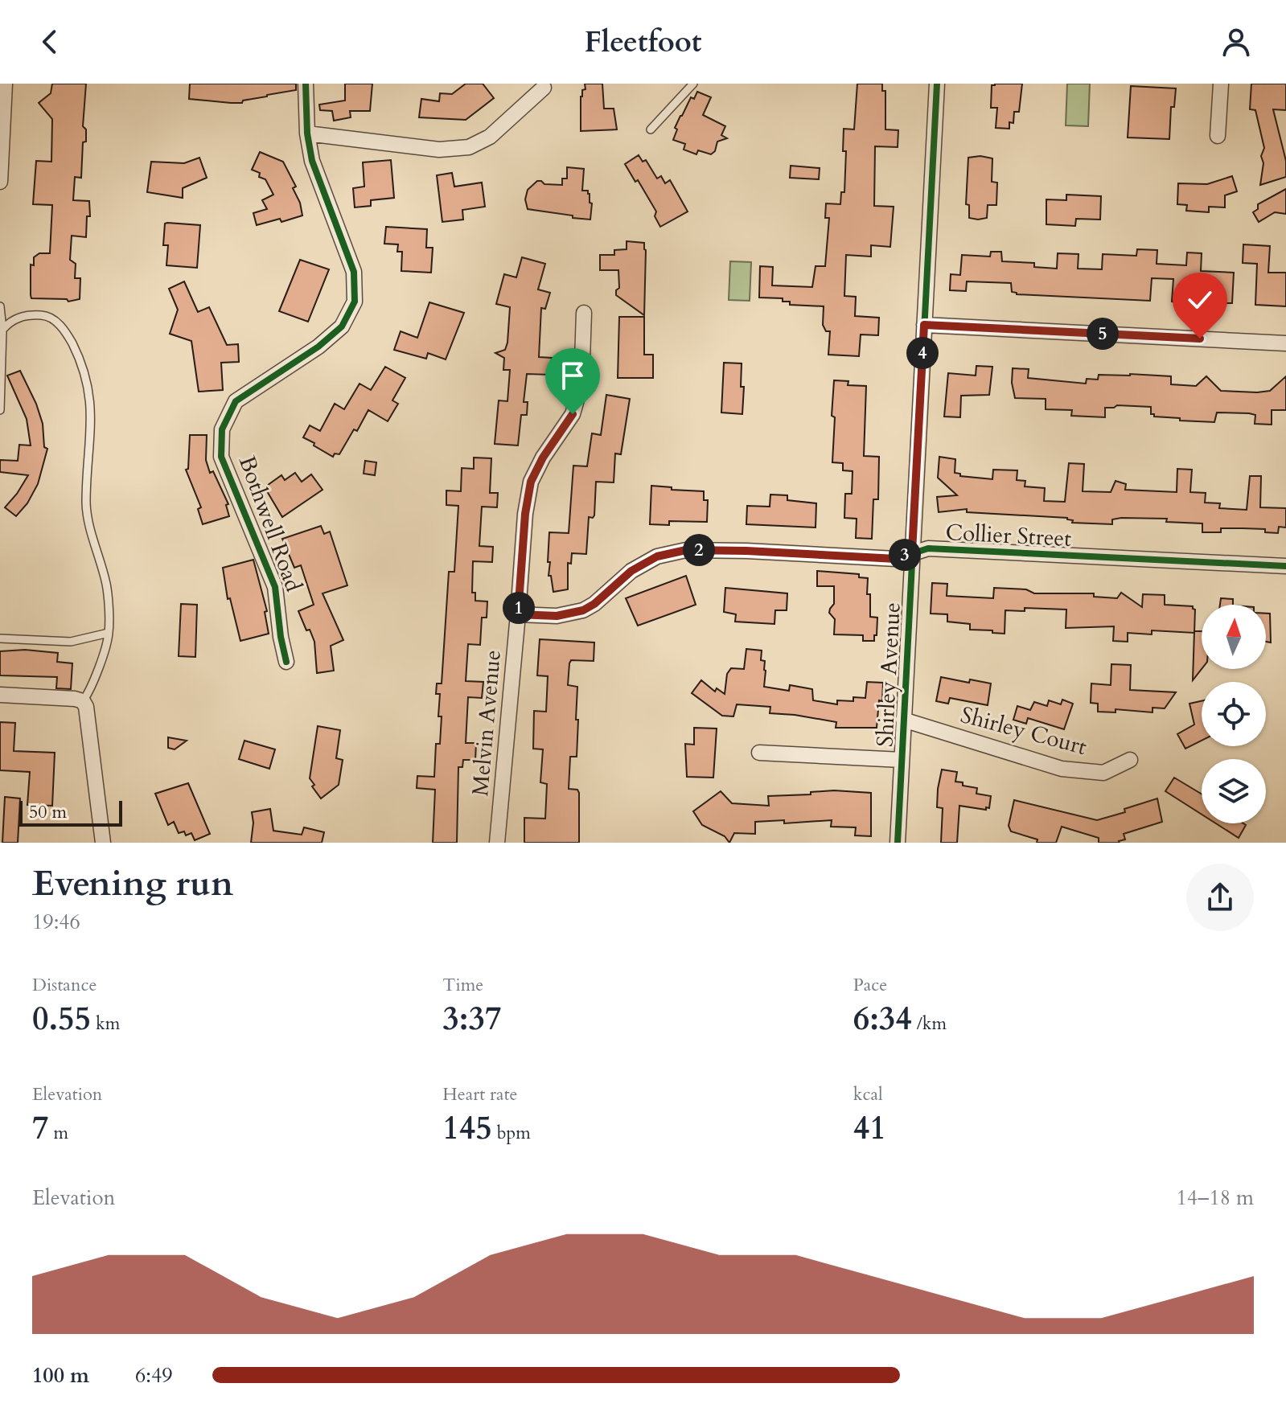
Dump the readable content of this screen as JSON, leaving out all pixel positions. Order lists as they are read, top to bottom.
{
  "streets": {
    "street": [
      "Bothwell Road",
      "Collier Street",
      "Shirley Avenue",
      "Melvin Avenue",
      "Shirley Court"
    ]
  },
  "crossings": [
    ["Collier Street", "Shirley Avenue"],
    ["Collier Street", "Melvin Avenue"],
    ["Shirley Avenue", "Shirley Court"]
  ],
  "scale_bar": "50 m",
  "north": "top",
  "page": {
    "header": "Fleetfoot",
    "pins": [
      "5",
      "4",
      "2",
      "3",
      "1"
    ],
    "scale": "50 m",
    "heading": ["Evening run", "19:46"],
    "stats": [
      ["Distance", "0.55 km"],
      ["Time", "3:37"],
      ["Pace", "6:34 /km"],
      ["Elevation", "7 m"],
      ["Heart rate", "145 bpm"],
      ["kcal", "41"]
    ],
    "chart": ["Elevation", "14–18 m"],
    "list": [
      {
        "name": "100 m",
        "note": "6:49"
      }
    ]
  }
}
